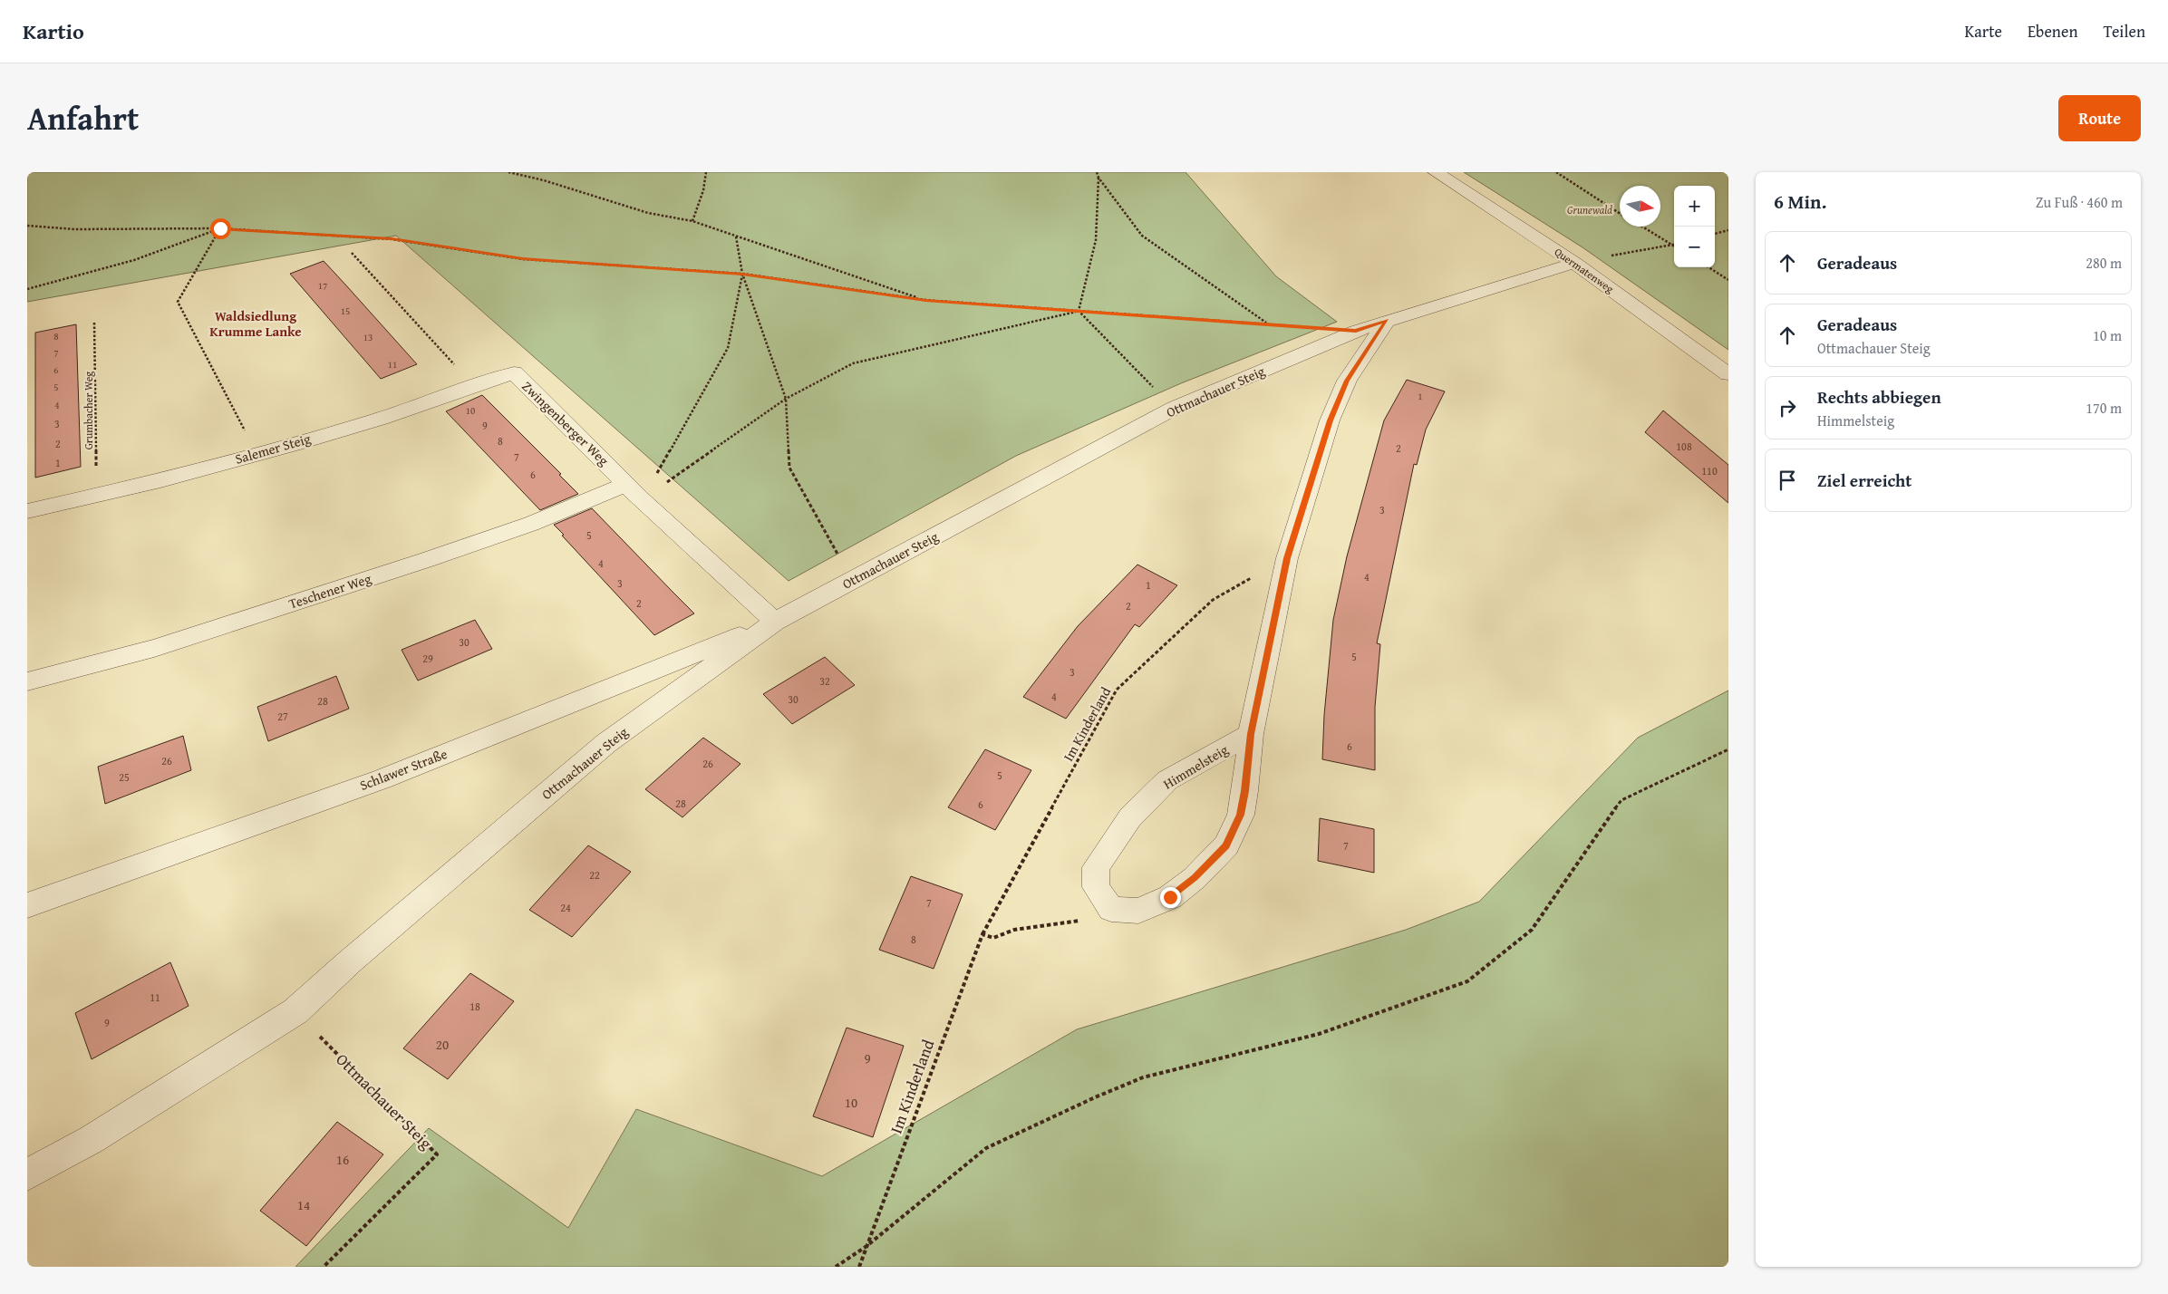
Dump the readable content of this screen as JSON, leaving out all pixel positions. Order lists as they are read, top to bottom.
{
  "streets": {
    "street": [
      "Quermatenweg",
      "Ottmachauer Steig",
      "Zwingenberger Weg",
      "Salemer Steig",
      "Teschener Weg",
      "Himmelsteig",
      "Schlawer Straße"
    ],
    "path": ["Grumbacher Weg", "Im Kinderland"]
  },
  "crossings": [
    ["Quermatenweg", "Ottmachauer Steig"],
    ["Ottmachauer Steig", "Zwingenberger Weg"],
    ["Ottmachauer Steig", "Himmelsteig"],
    ["Ottmachauer Steig", "Schlawer Straße"],
    ["Grumbacher Weg", "Salemer Steig"],
    ["Zwingenberger Weg", "Salemer Steig"],
    ["Zwingenberger Weg", "Teschener Weg"],
    ["Zwingenberger Weg", "Schlawer Straße"],
    ["Im Kinderland", "Himmelsteig"]
  ],
  "districts": ["Waldsiedlung Krumme Lanke"],
  "parks": ["Grunewald"],
  "house_numbers": [
    "17",
    "15",
    "8",
    "13",
    "7",
    "11",
    "6",
    "5",
    "1",
    "4",
    "10",
    "3",
    "9",
    "8",
    "2",
    "108",
    "2",
    "7",
    "1",
    "110",
    "6",
    "3",
    "5",
    "4",
    "4",
    "3",
    "1",
    "2",
    "2",
    "30",
    "5",
    "29",
    "3",
    "32",
    "4",
    "30",
    "28",
    "27",
    "6",
    "26",
    "26",
    "5",
    "25",
    "28",
    "6",
    "7",
    "22",
    "7",
    "24",
    "8",
    "11",
    "18",
    "9",
    "20",
    "9",
    "10",
    "16",
    "14"
  ],
  "north": "right",
  "page": {
    "header": "Kartio",
    "nav": ["Karte", "Ebenen", "Teilen"],
    "title": "Anfahrt",
    "buttons": "Route",
    "heading": ["6 Min.", "Zu Fuß · 460 m"],
    "map_buttons": ["+", "−"],
    "list": [
      ["Geradeaus", "280 m"],
      ["Geradeaus", "Ottmachauer Steig", "10 m"],
      ["Rechts abbiegen", "Himmelsteig", "170 m"],
      "Ziel erreicht"
    ]
  }
}
